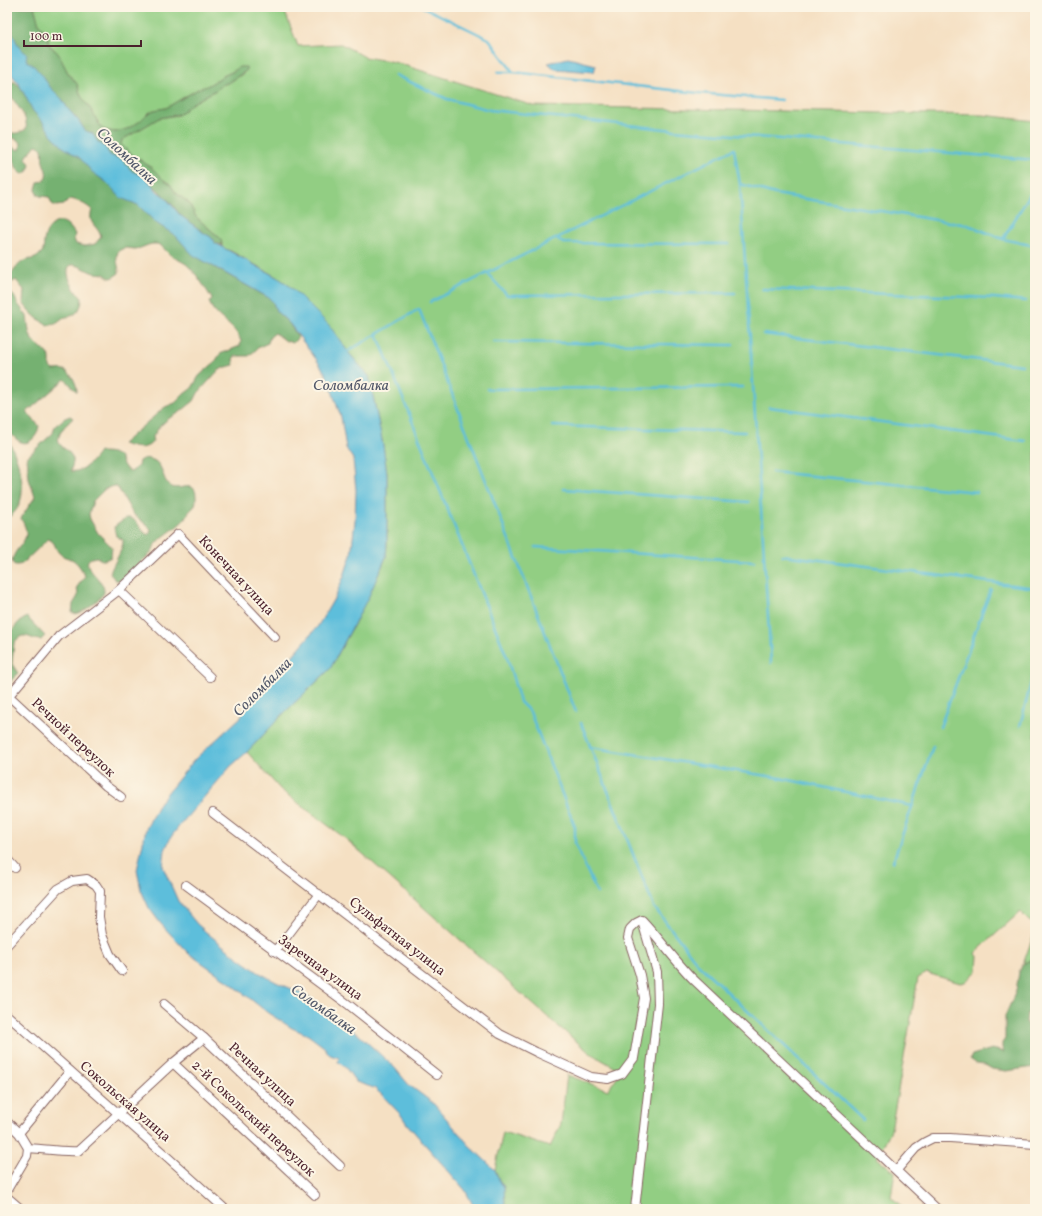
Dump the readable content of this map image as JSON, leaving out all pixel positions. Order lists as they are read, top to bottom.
{
  "streets": {
    "street": [
      "Конечная улица",
      "Речной переулок",
      "Сульфатная улица",
      "Заречная улица",
      "Речная улица",
      "Сокольская улица",
      "2-й Сокольский переулок"
    ]
  },
  "water": ["Соломбалка"],
  "scale_bar": "100 m"
}
